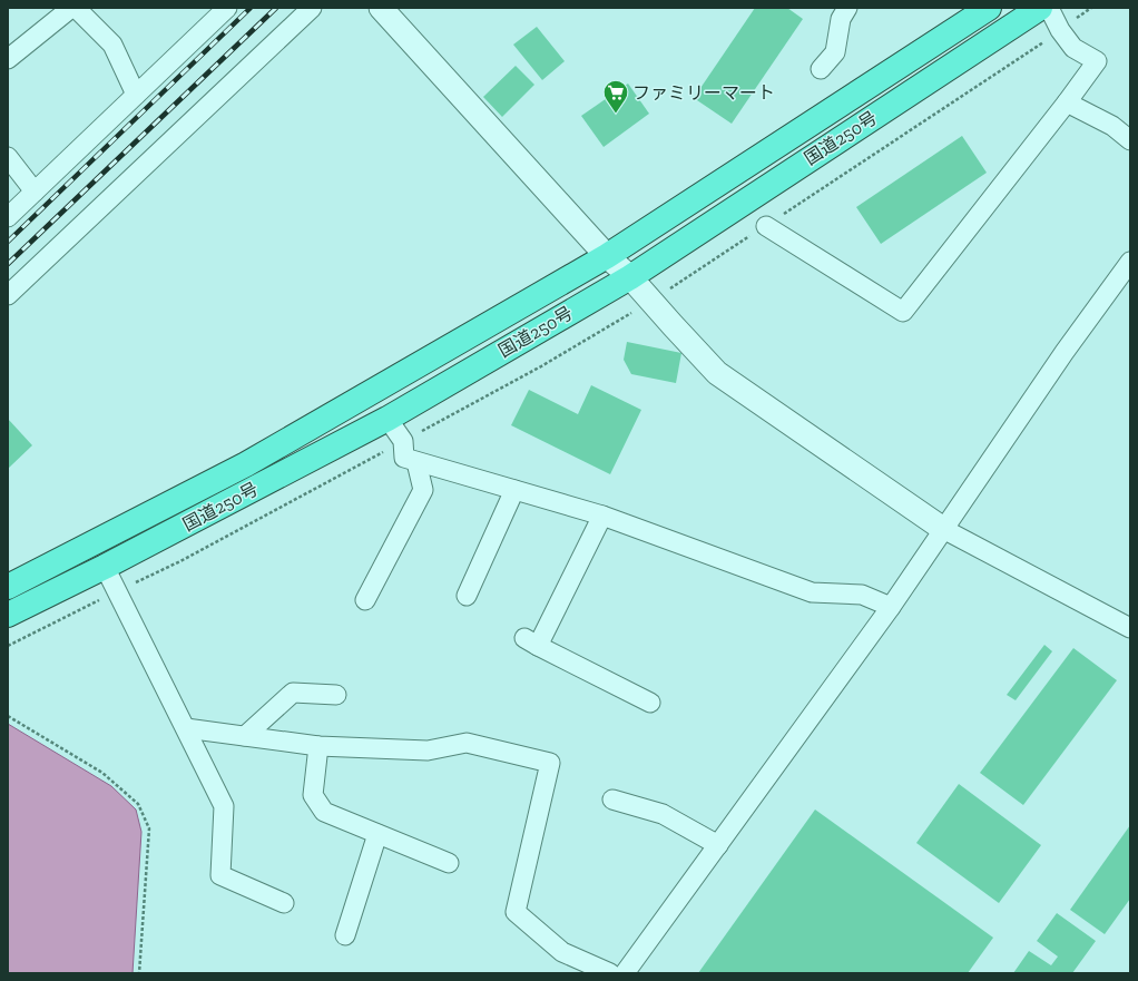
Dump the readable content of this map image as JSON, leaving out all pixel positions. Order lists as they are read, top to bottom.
{
  "streets": {
    "highway": ["国道250号"]
  },
  "places": {
    "supermarket": ["ファミリーマート"]
  }
}
